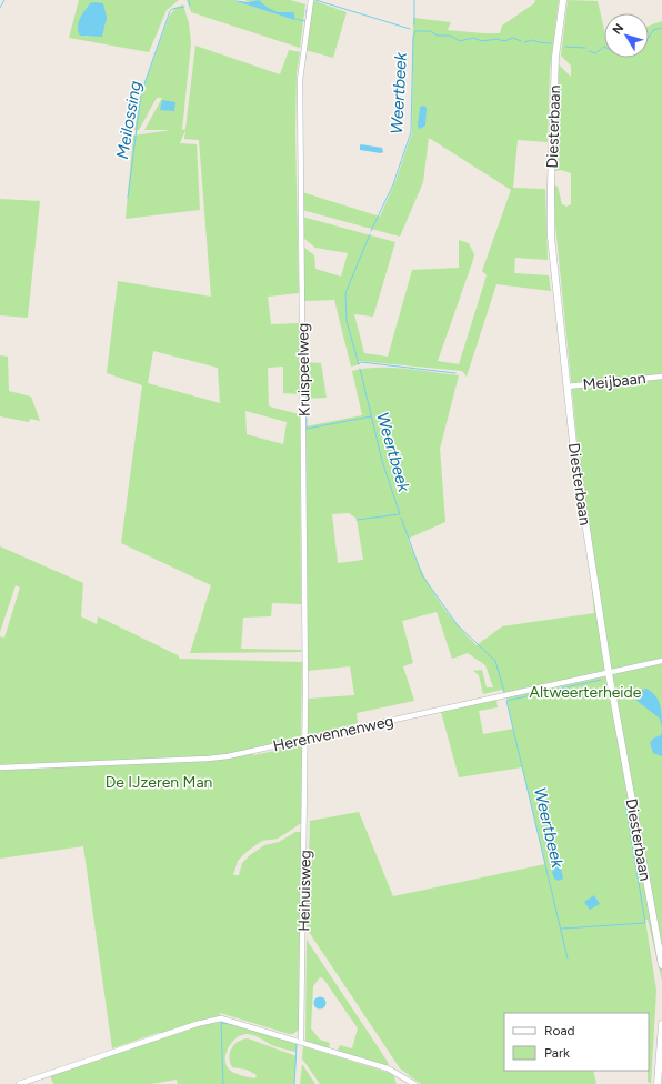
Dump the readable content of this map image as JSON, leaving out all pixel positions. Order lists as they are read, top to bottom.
{
  "streets": {
    "street": [
      "Diesterbaan",
      "Kruispeelweg",
      "Meijbaan",
      "Herenvennenweg",
      "Heihuisweg"
    ]
  },
  "crossings": [
    ["Diesterbaan", "Meijbaan"],
    ["Diesterbaan", "Herenvennenweg"],
    ["Kruispeelweg", "Herenvennenweg"],
    ["Kruispeelweg", "Heihuisweg"],
    ["Herenvennenweg", "Heihuisweg"]
  ],
  "water": ["Weertbeek", "Meilossing"],
  "parks": ["Altweerterheide", "De IJzeren Man"],
  "legend": ["Road", "Park"],
  "north": "top left"
}
